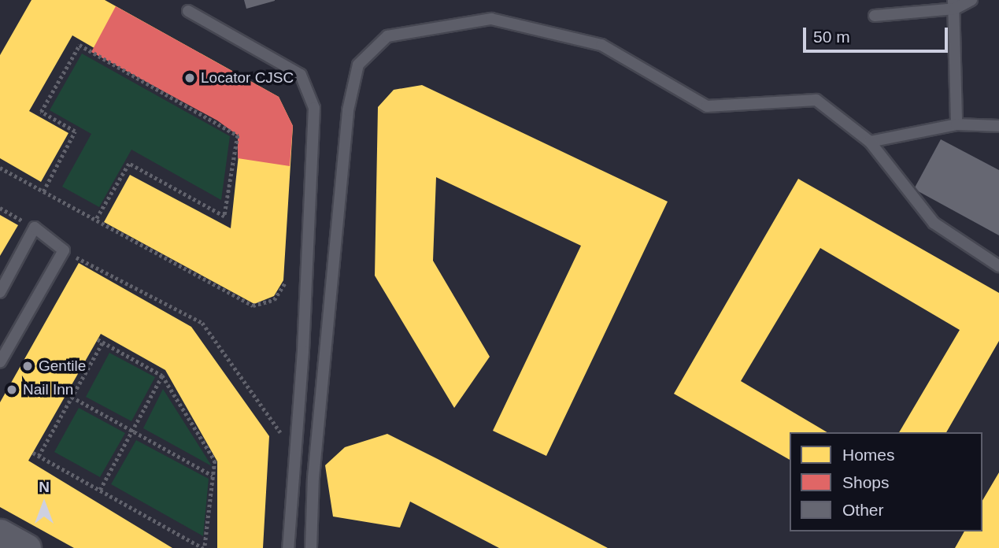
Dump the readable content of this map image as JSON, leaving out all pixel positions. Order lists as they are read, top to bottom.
{
  "places": ["Locator CJSC", "Gentile", "Nail Inn"],
  "legend": ["Homes", "Shops", "Other"],
  "scale_bar": "50 m",
  "north": "top"
}
